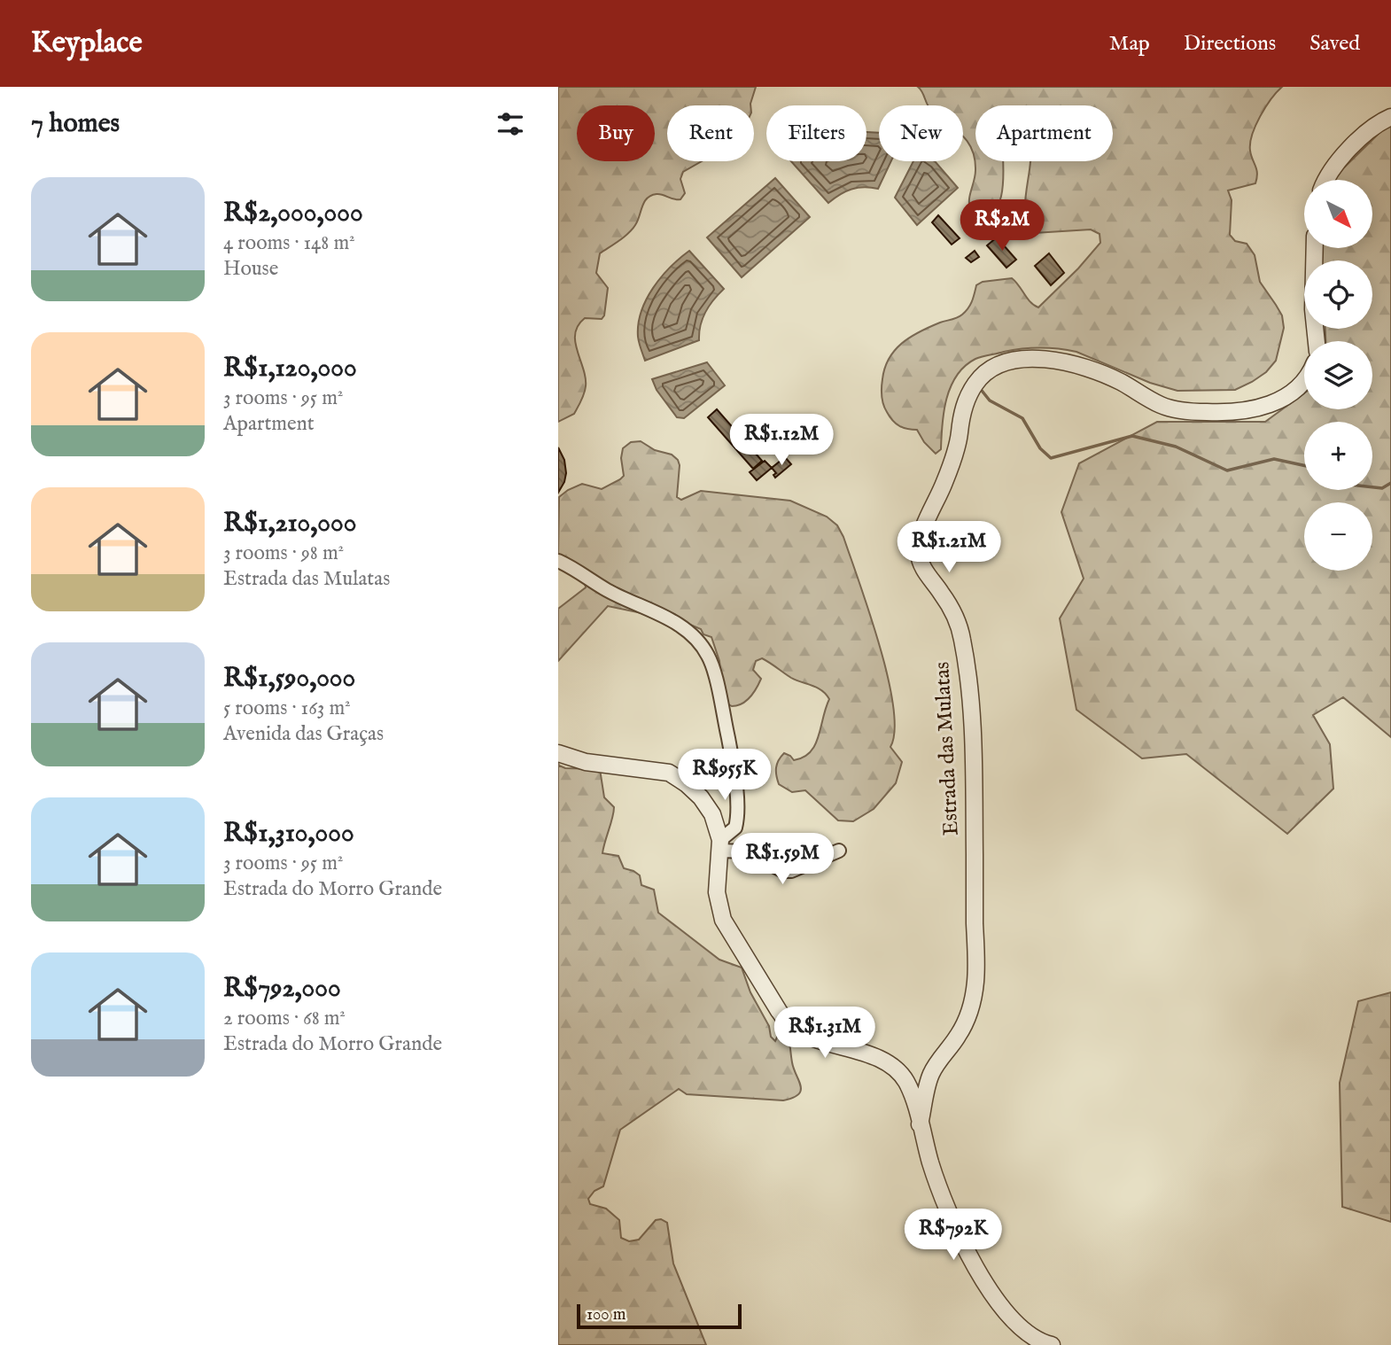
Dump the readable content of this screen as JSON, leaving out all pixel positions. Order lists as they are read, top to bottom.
{
  "streets": {
    "street": ["Estrada das Mulatas"]
  },
  "scale_bar": "100 m",
  "north": "bottom right",
  "page": {
    "header": "Keyplace",
    "nav": ["Map", "Directions", "Saved"],
    "heading": "7 homes",
    "chip": [
      "Buy",
      "Rent",
      "Filters",
      "New",
      "Apartment"
    ],
    "list": [
      {
        "name": "R$2,000,000",
        "note": "4 rooms · 148 m² · House"
      },
      {
        "name": "R$1,120,000",
        "note": "3 rooms · 95 m² · Apartment"
      },
      {
        "name": "R$1,210,000",
        "note": "3 rooms · 98 m² · Estrada das Mulatas"
      },
      {
        "name": "R$1,590,000",
        "note": "5 rooms · 163 m² · Avenida das Graças"
      },
      {
        "name": "R$1,310,000",
        "note": "3 rooms · 95 m² · Estrada do Morro Grande"
      },
      {
        "name": "R$792,000",
        "note": "2 rooms · 68 m² · Estrada do Morro Grande"
      }
    ],
    "map_buttons": ["+", "−"],
    "price": [
      "R$2M",
      "R$1.12M",
      "R$1.21M",
      "R$955K",
      "R$1.59M",
      "R$1.31M",
      "R$792K"
    ],
    "scale": "100 m"
  }
}
